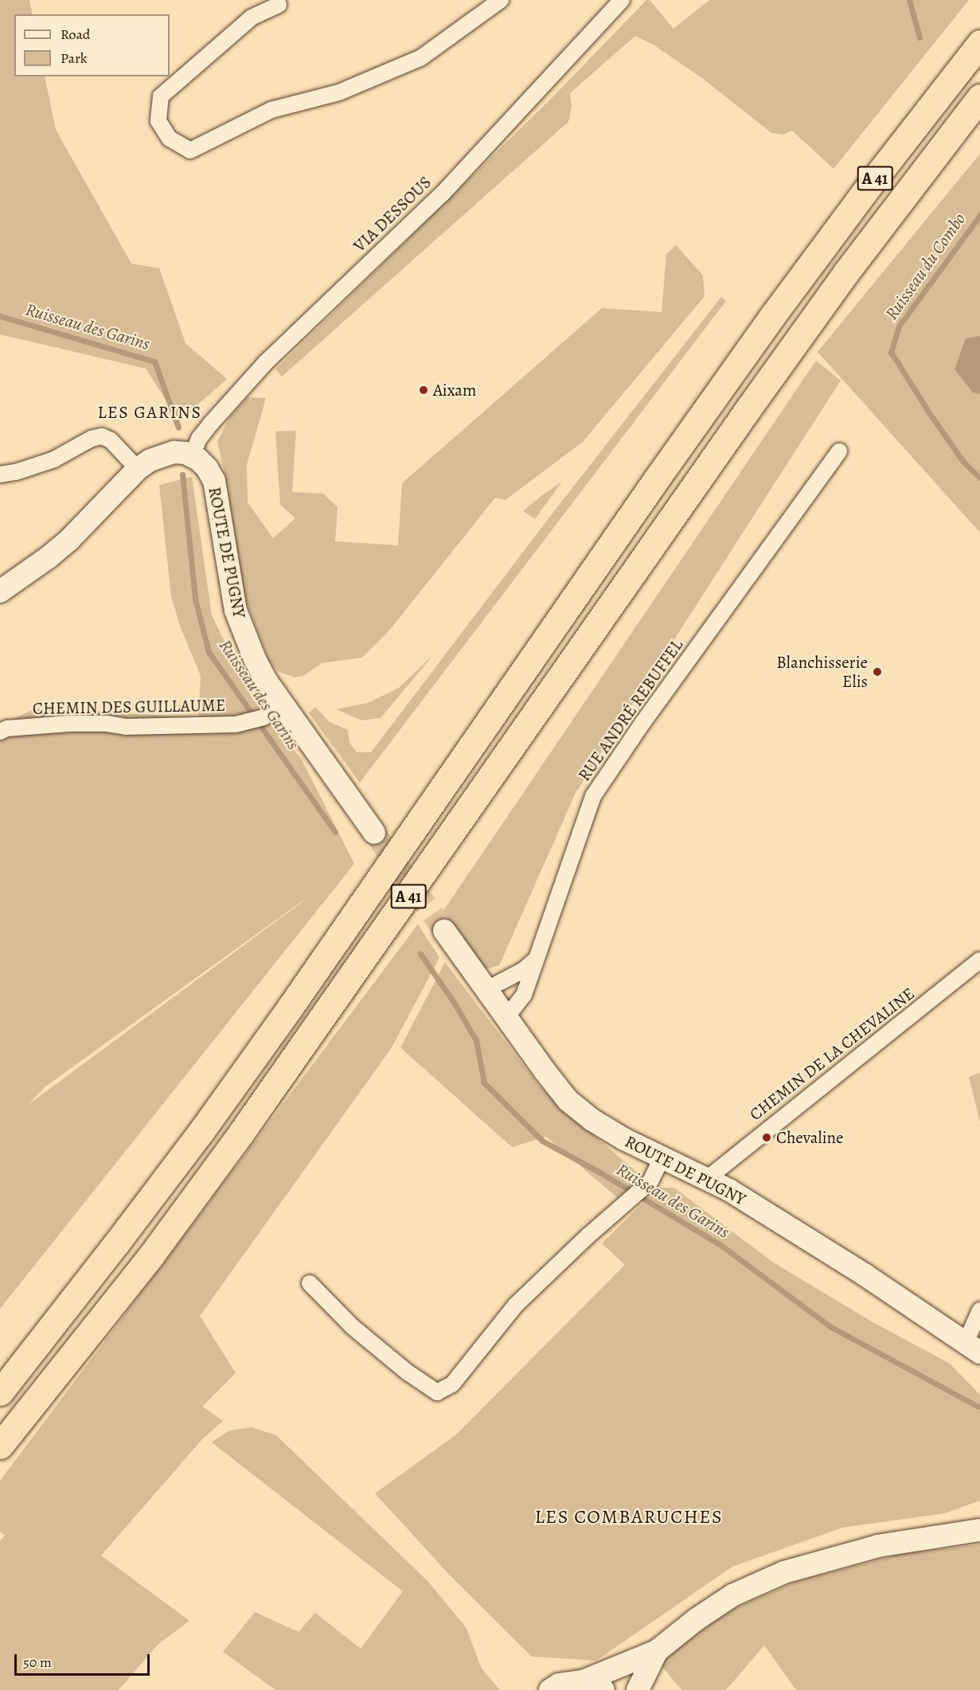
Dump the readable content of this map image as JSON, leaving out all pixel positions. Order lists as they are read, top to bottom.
{
  "streets": {
    "highway": ["A 41"],
    "street": [
      "VIA DESSOUS",
      "ROUTE DE PUGNY",
      "CHEMIN DES GUILLAUME",
      "RUE ANDRÉ REBUFFEL",
      "CHEMIN DE LA CHEVALINE"
    ]
  },
  "crossings": [
    ["VIA DESSOUS", "ROUTE DE PUGNY"],
    ["ROUTE DE PUGNY", "CHEMIN DES GUILLAUME"],
    ["ROUTE DE PUGNY", "RUE ANDRÉ REBUFFEL"],
    ["ROUTE DE PUGNY", "CHEMIN DE LA CHEVALINE"]
  ],
  "districts": ["LES GARINS", "LES COMBARUCHES"],
  "water": ["Ruisseau du Combo", "Ruisseau des Garins"],
  "places": ["Aixam", "Blanchisserie Elis", "Chevaline"],
  "legend": ["Road", "Park"],
  "scale_bar": "50 m"
}
